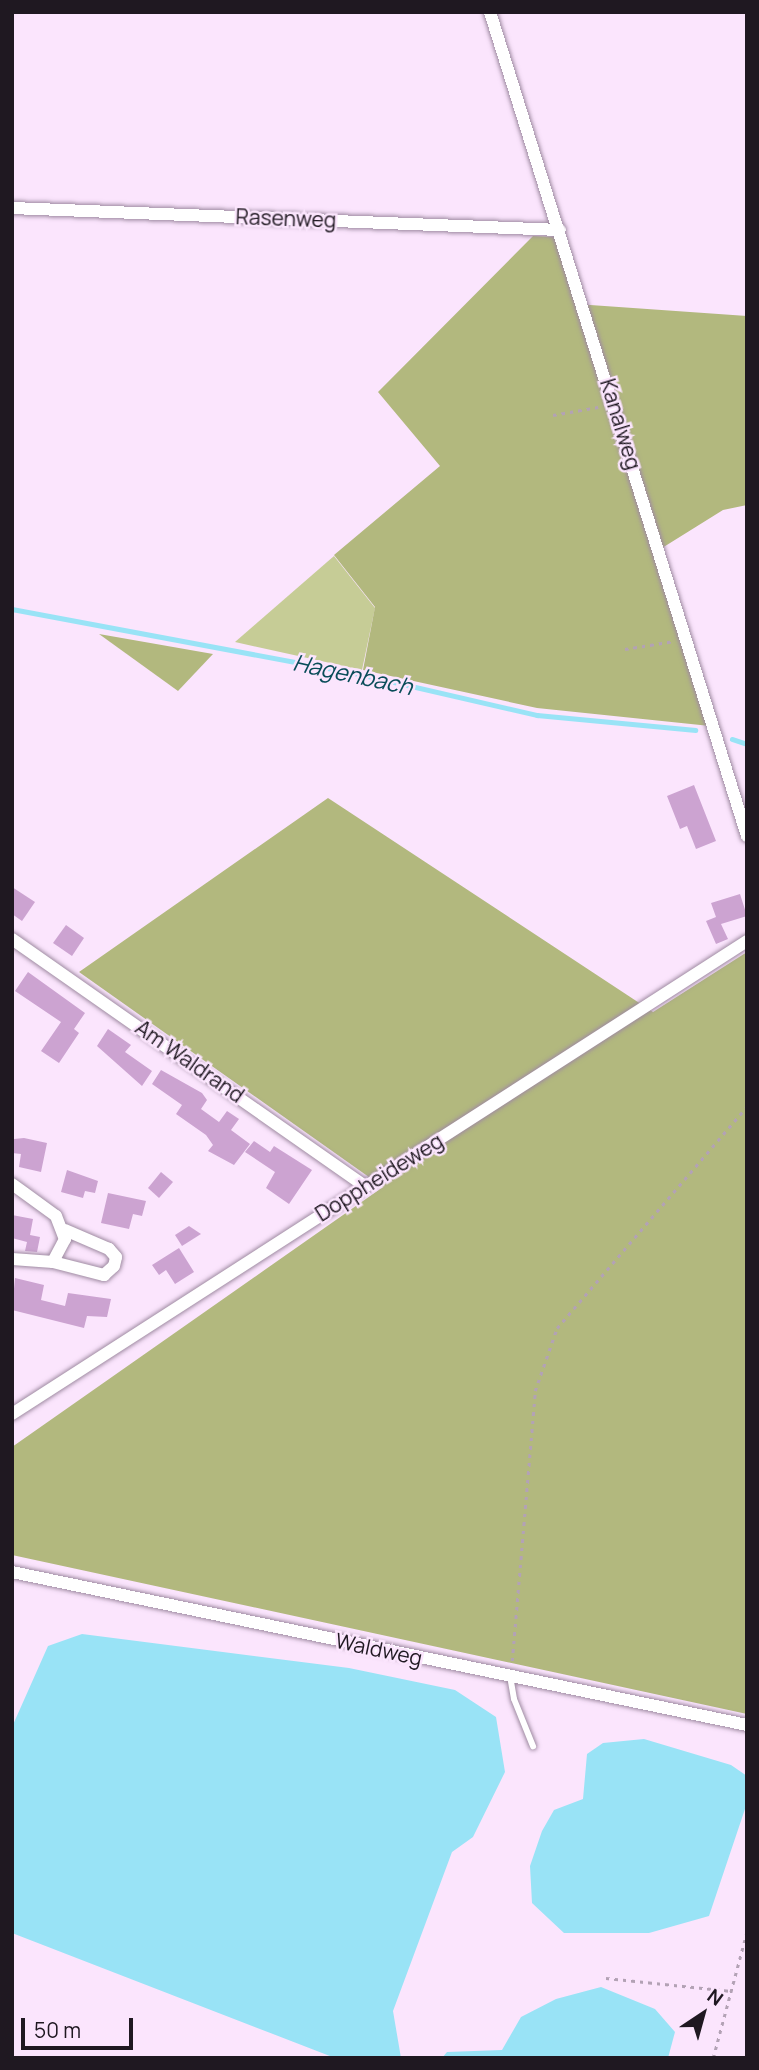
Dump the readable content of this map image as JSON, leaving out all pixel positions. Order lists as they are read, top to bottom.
{
  "streets": {
    "street": [
      "Rasenweg",
      "Kanalweg",
      "Am Waldrand",
      "Doppheideweg",
      "Waldweg"
    ]
  },
  "crossings": [
    ["Rasenweg", "Kanalweg"],
    ["Am Waldrand", "Doppheideweg"]
  ],
  "water": ["Hagenbach"],
  "scale_bar": "50 m",
  "north": "top right"
}
